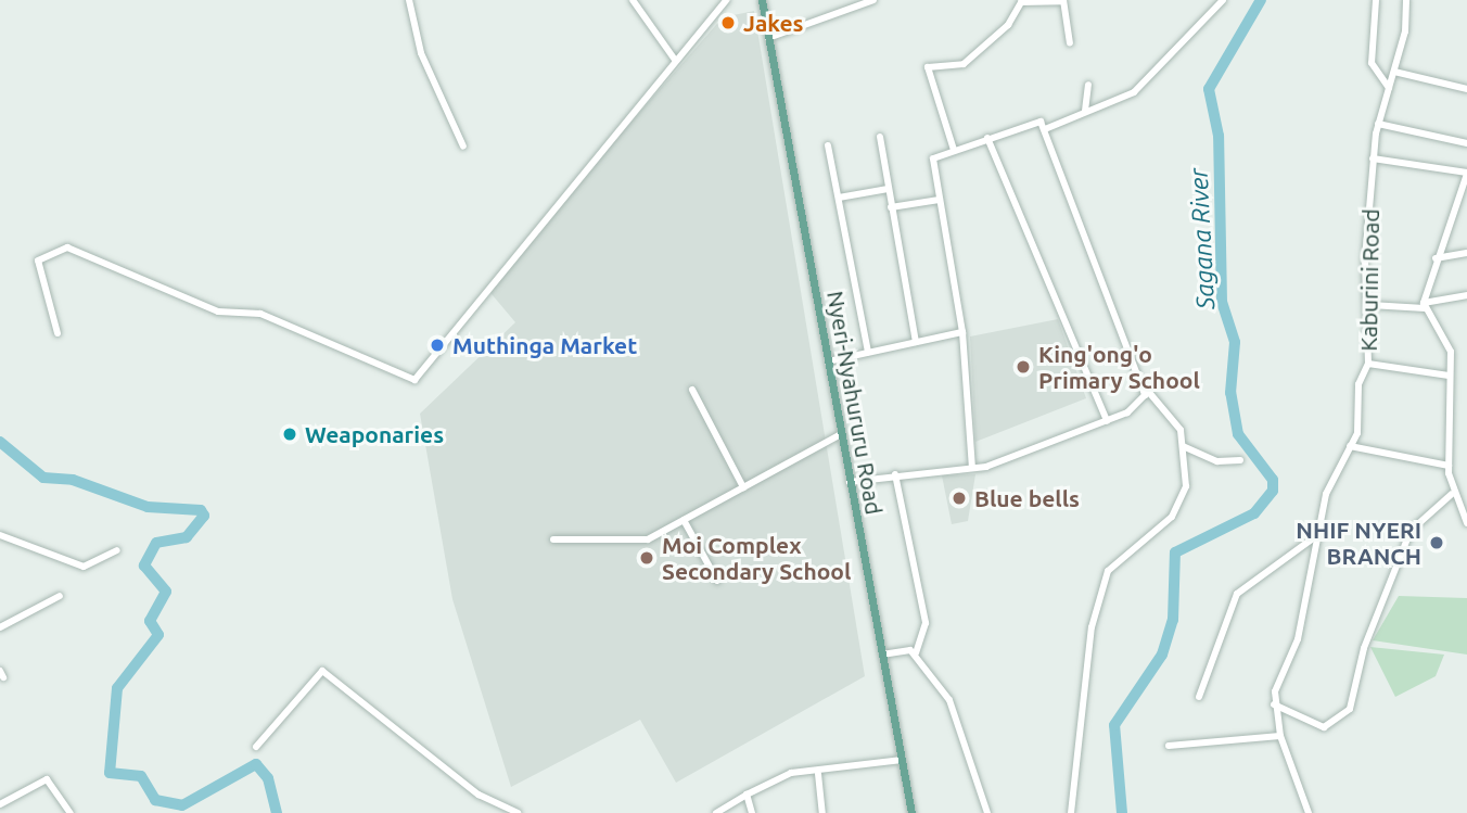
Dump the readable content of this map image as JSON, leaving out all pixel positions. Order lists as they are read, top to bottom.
{
  "streets": {
    "main road": ["Nyeri-Nyahururu Road"],
    "street": ["Kaburini Road"]
  },
  "water": ["Sagana River"],
  "places": [
    "Jakes",
    "Muthinga Market",
    "King'ong'o Primary School",
    "Weaponaries",
    "Blue bells",
    "NHIF NYERI BRANCH",
    "Moi Complex Secondary School"
  ]
}
